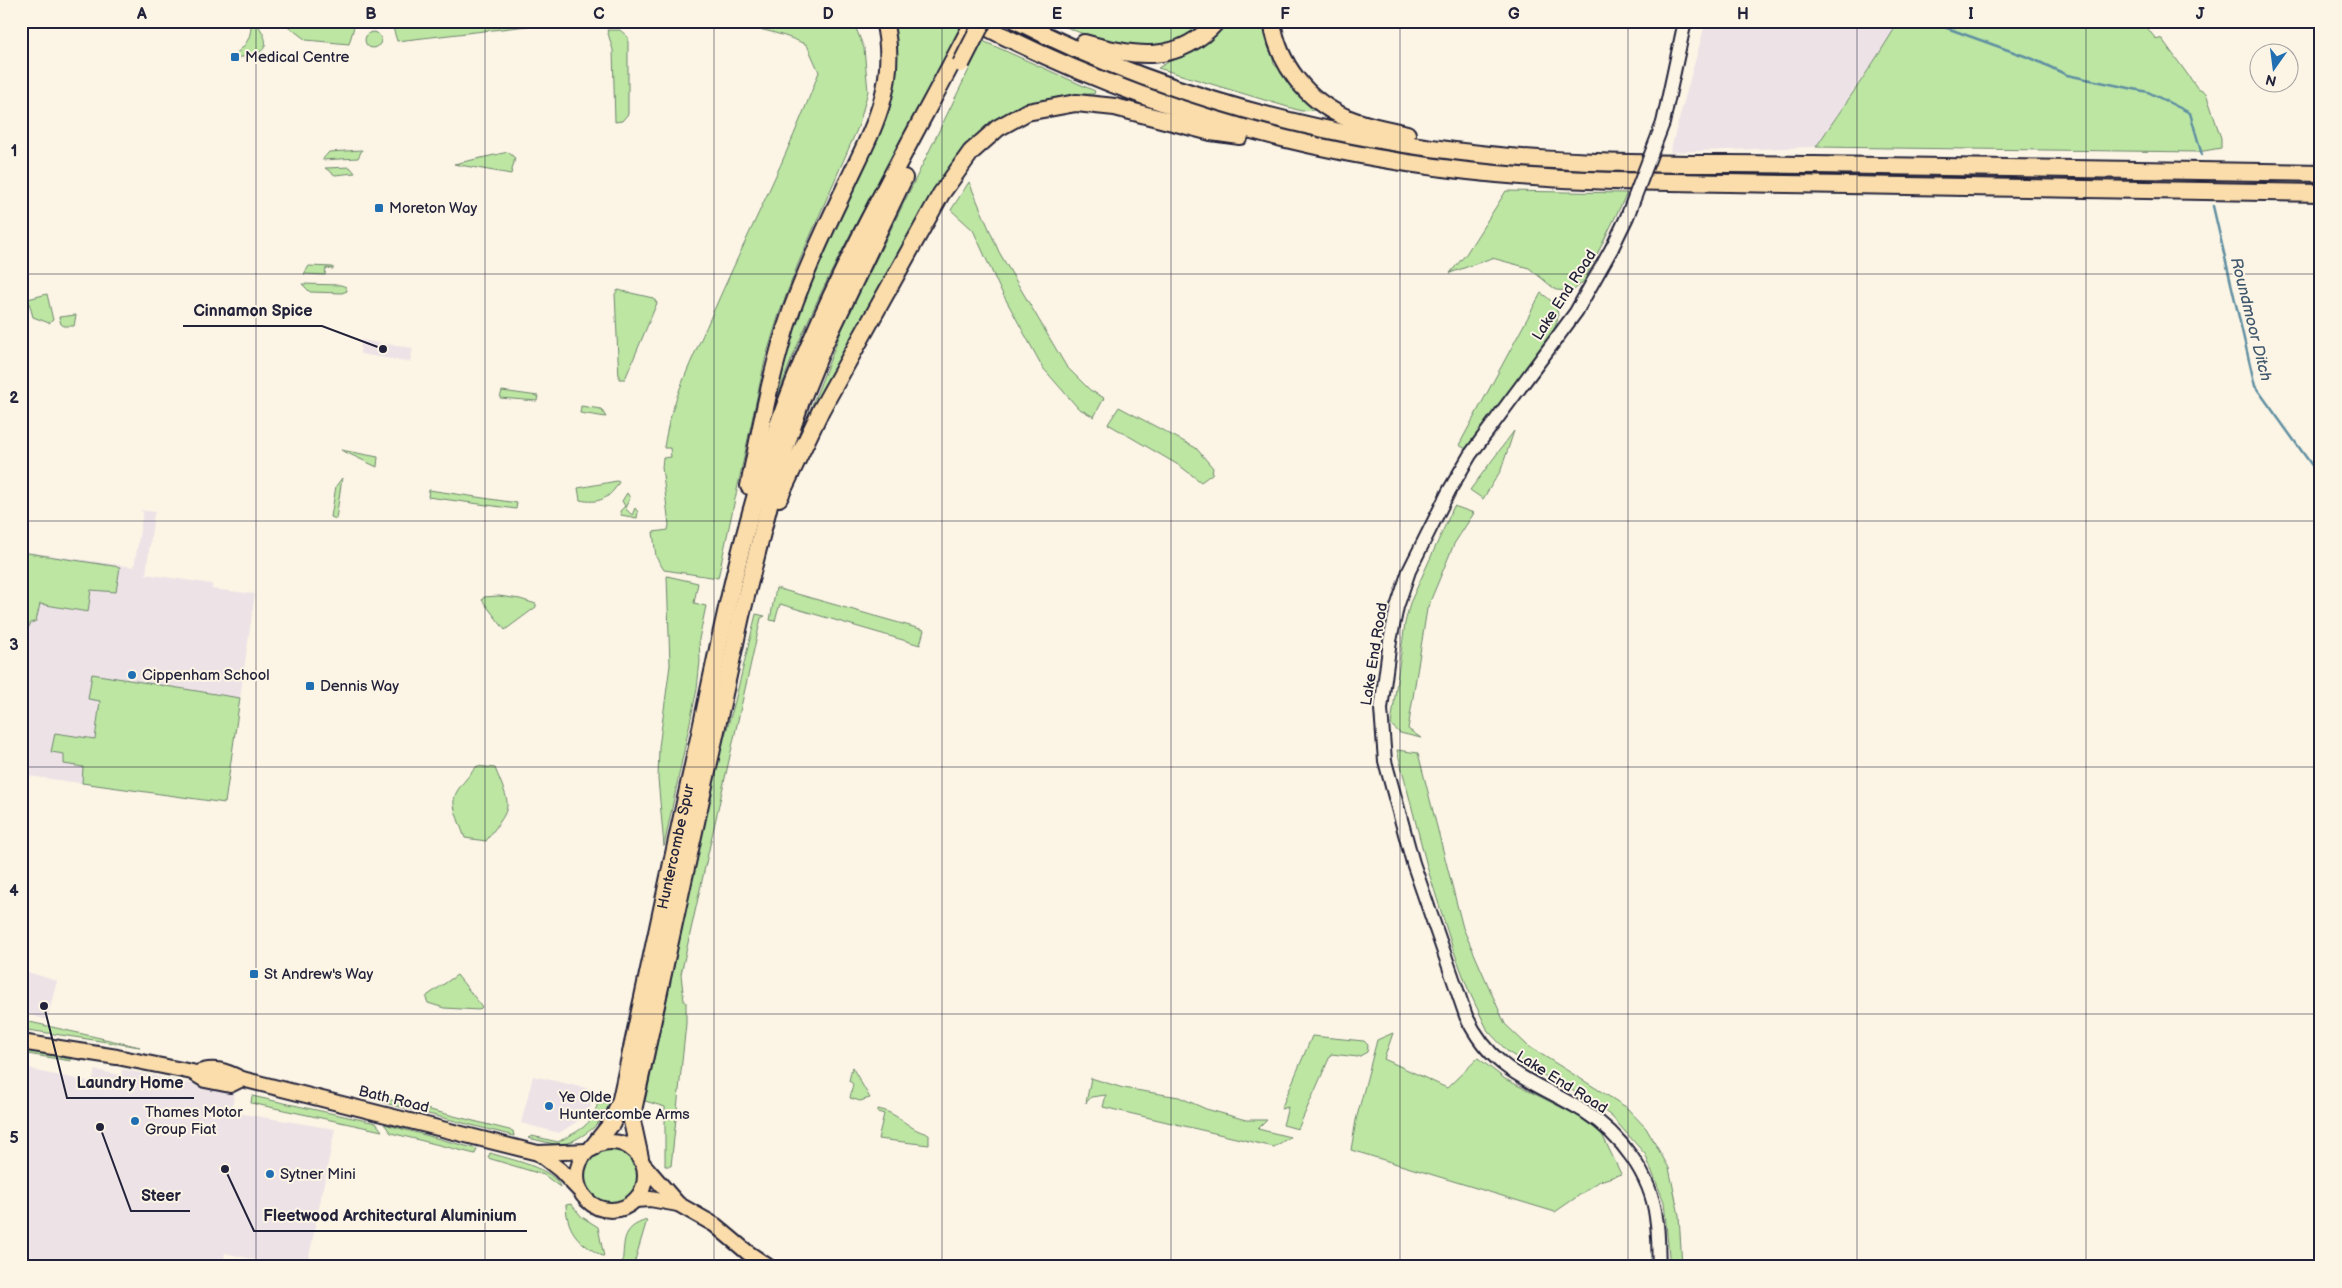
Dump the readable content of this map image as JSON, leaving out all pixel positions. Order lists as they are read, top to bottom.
{
  "streets": {
    "highway": ["Huntercombe Spur"],
    "main road": ["Lake End Road", "Bath Road"]
  },
  "crossings": [
    ["Huntercombe Spur", "Bath Road"]
  ],
  "water": ["Roundmoor Ditch"],
  "places": {
    "transit": [
      "Medical Centre",
      "Moreton Way",
      "Dennis Way",
      "St Andrew's Way"
    ],
    "other": [
      "Cinnamon Spice",
      "Cippenham School",
      "Laundry Home",
      "Ye Olde Huntercombe Arms",
      "Thames Motor Group Fiat",
      "Steer",
      "Fleetwood Architectural Aluminium",
      "Sytner Mini"
    ]
  },
  "north": "bottom",
  "grid": {
    "columns": [
      "A",
      "B",
      "C",
      "D",
      "E",
      "F",
      "G",
      "H",
      "I",
      "J"
    ],
    "rows": [
      "1",
      "2",
      "3",
      "4",
      "5"
    ]
  }
}
